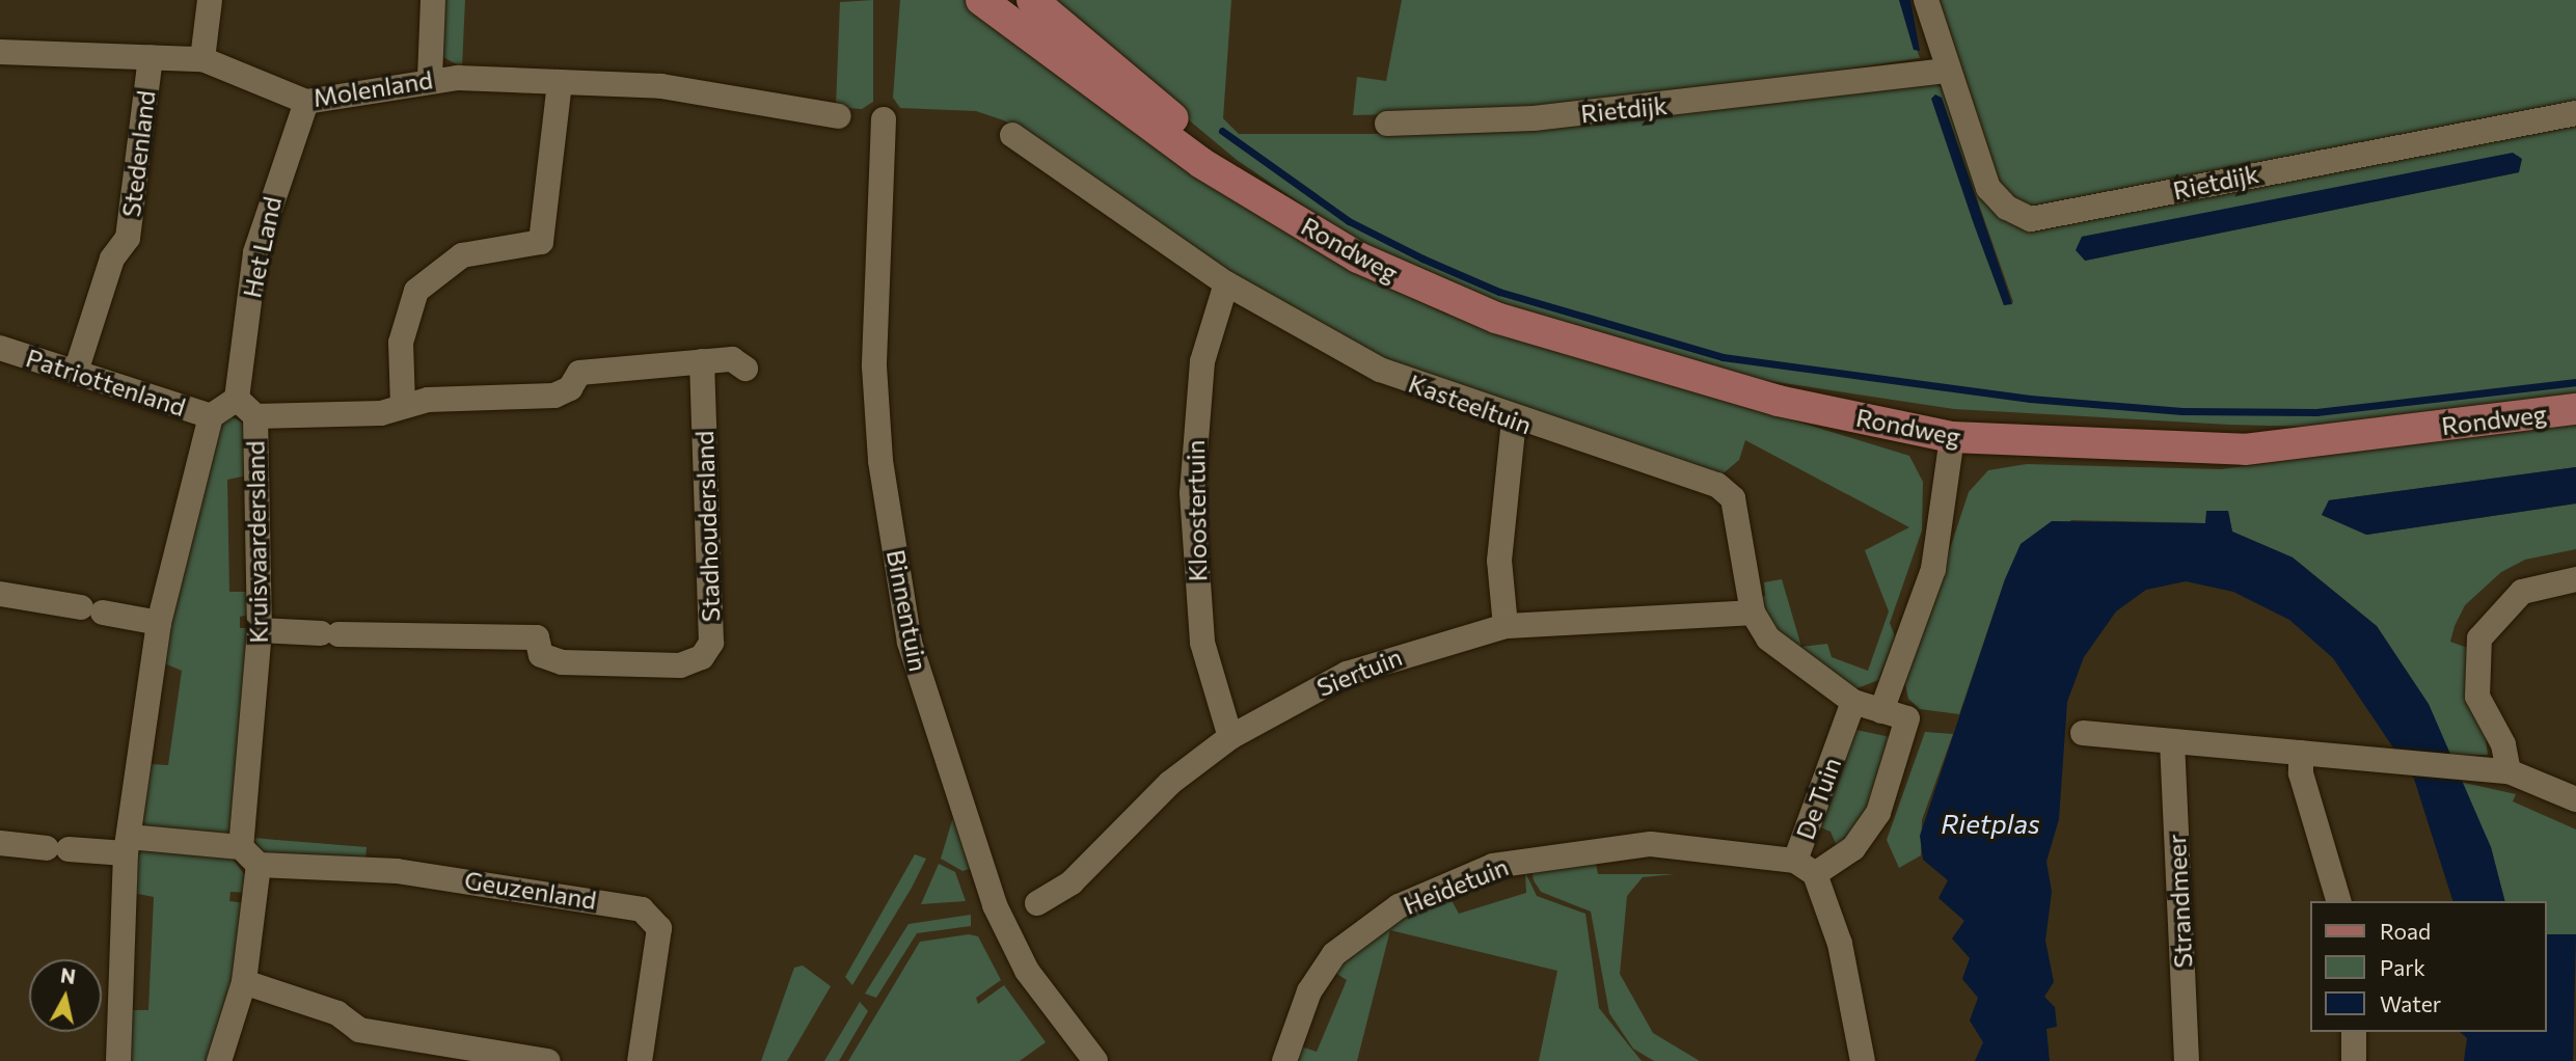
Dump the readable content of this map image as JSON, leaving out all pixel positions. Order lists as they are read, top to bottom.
{
  "streets": {
    "main road": ["Rondweg"],
    "street": [
      "Molenland",
      "Rietdijk",
      "Stedenland",
      "Het Land",
      "Patriottenland",
      "Kasteeltuin",
      "Kloostertuin",
      "Stadhoudersland",
      "Kruisvaardersland",
      "Binnentuin",
      "Siertuin",
      "De Tuin",
      "Heidetuin",
      "Geuzenland",
      "Strandmeer"
    ]
  },
  "crossings": [
    ["Molenland", "Stedenland"],
    ["Molenland", "Het Land"],
    ["Stedenland", "Patriottenland"],
    ["Het Land", "Kruisvaardersland"],
    ["Patriottenland", "Kruisvaardersland"],
    ["Kasteeltuin", "Kloostertuin"],
    ["Kasteeltuin", "Siertuin"],
    ["Kloostertuin", "Siertuin"],
    ["Stadhoudersland", "Kruisvaardersland"],
    ["Kruisvaardersland", "Geuzenland"],
    ["De Tuin", "Heidetuin"]
  ],
  "water": ["Rietplas"],
  "legend": ["Road", "Park", "Water"],
  "north": "top"
}
